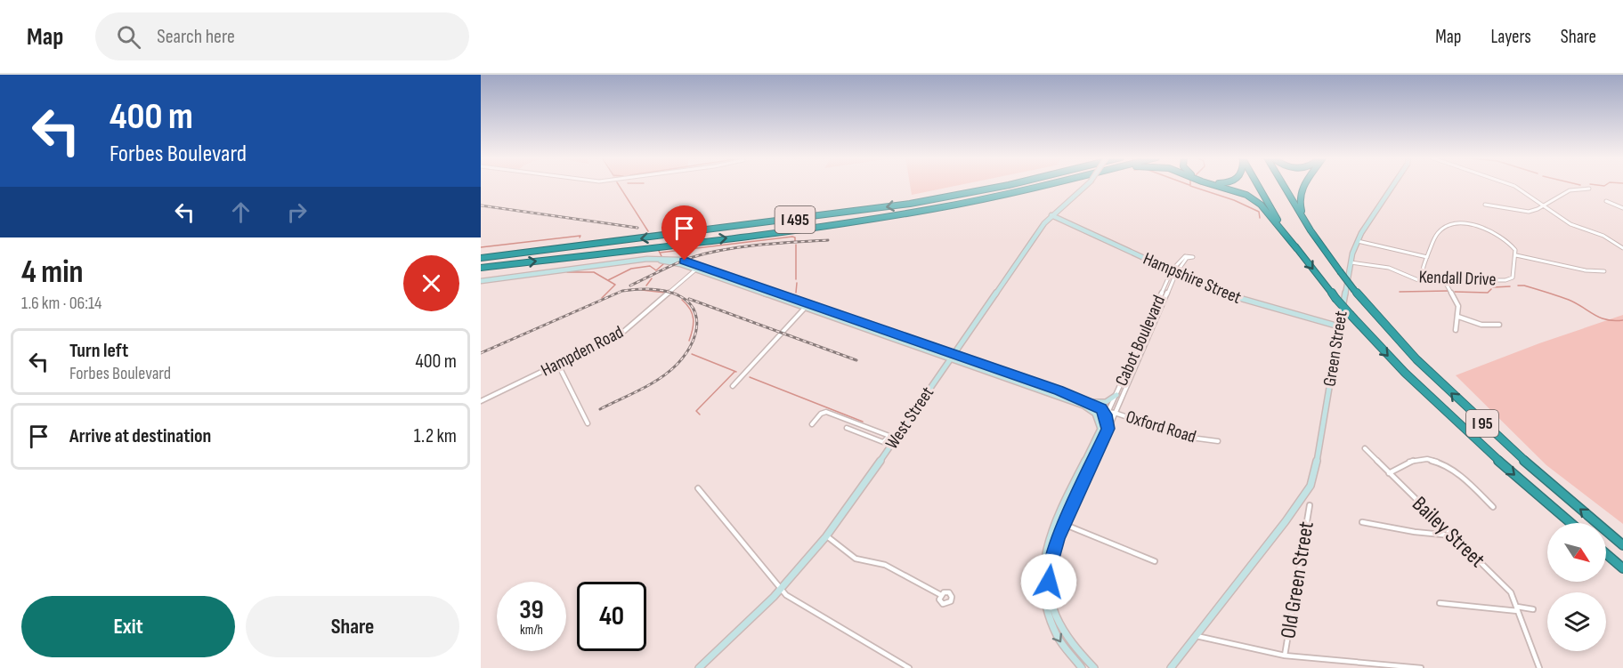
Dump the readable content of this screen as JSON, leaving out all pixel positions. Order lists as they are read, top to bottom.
{
  "streets": {
    "highway": ["I 495", "I 95"],
    "street": [
      "Hampshire Street",
      "Kendall Drive",
      "Cabot Boulevard",
      "Green Street",
      "Hampden Road",
      "West Street",
      "Oxford Road",
      "Bailey Street",
      "Old Green Street"
    ]
  },
  "crossings": [
    ["Hampshire Street", "Cabot Boulevard"],
    ["Hampshire Street", "Green Street"],
    ["Hampshire Street", "West Street"],
    ["Kendall Drive", "Green Street"],
    ["Cabot Boulevard", "Oxford Road"]
  ],
  "north": "bottom right",
  "page": {
    "header": "Map",
    "search": "Search here",
    "nav": ["Map", "Layers", "Share"],
    "turn": ["400 m", "Forbes Boulevard"],
    "heading": ["4 min", "1.6 km · 06:14"],
    "list": [
      {
        "name": "Turn left",
        "note": "Forbes Boulevard",
        "value": "400 m"
      },
      {
        "name": "Arrive at destination",
        "value": "1.2 km"
      }
    ],
    "speed": "39 km/h",
    "limit": "40",
    "buttons": ["Exit", "Share"]
  }
}
